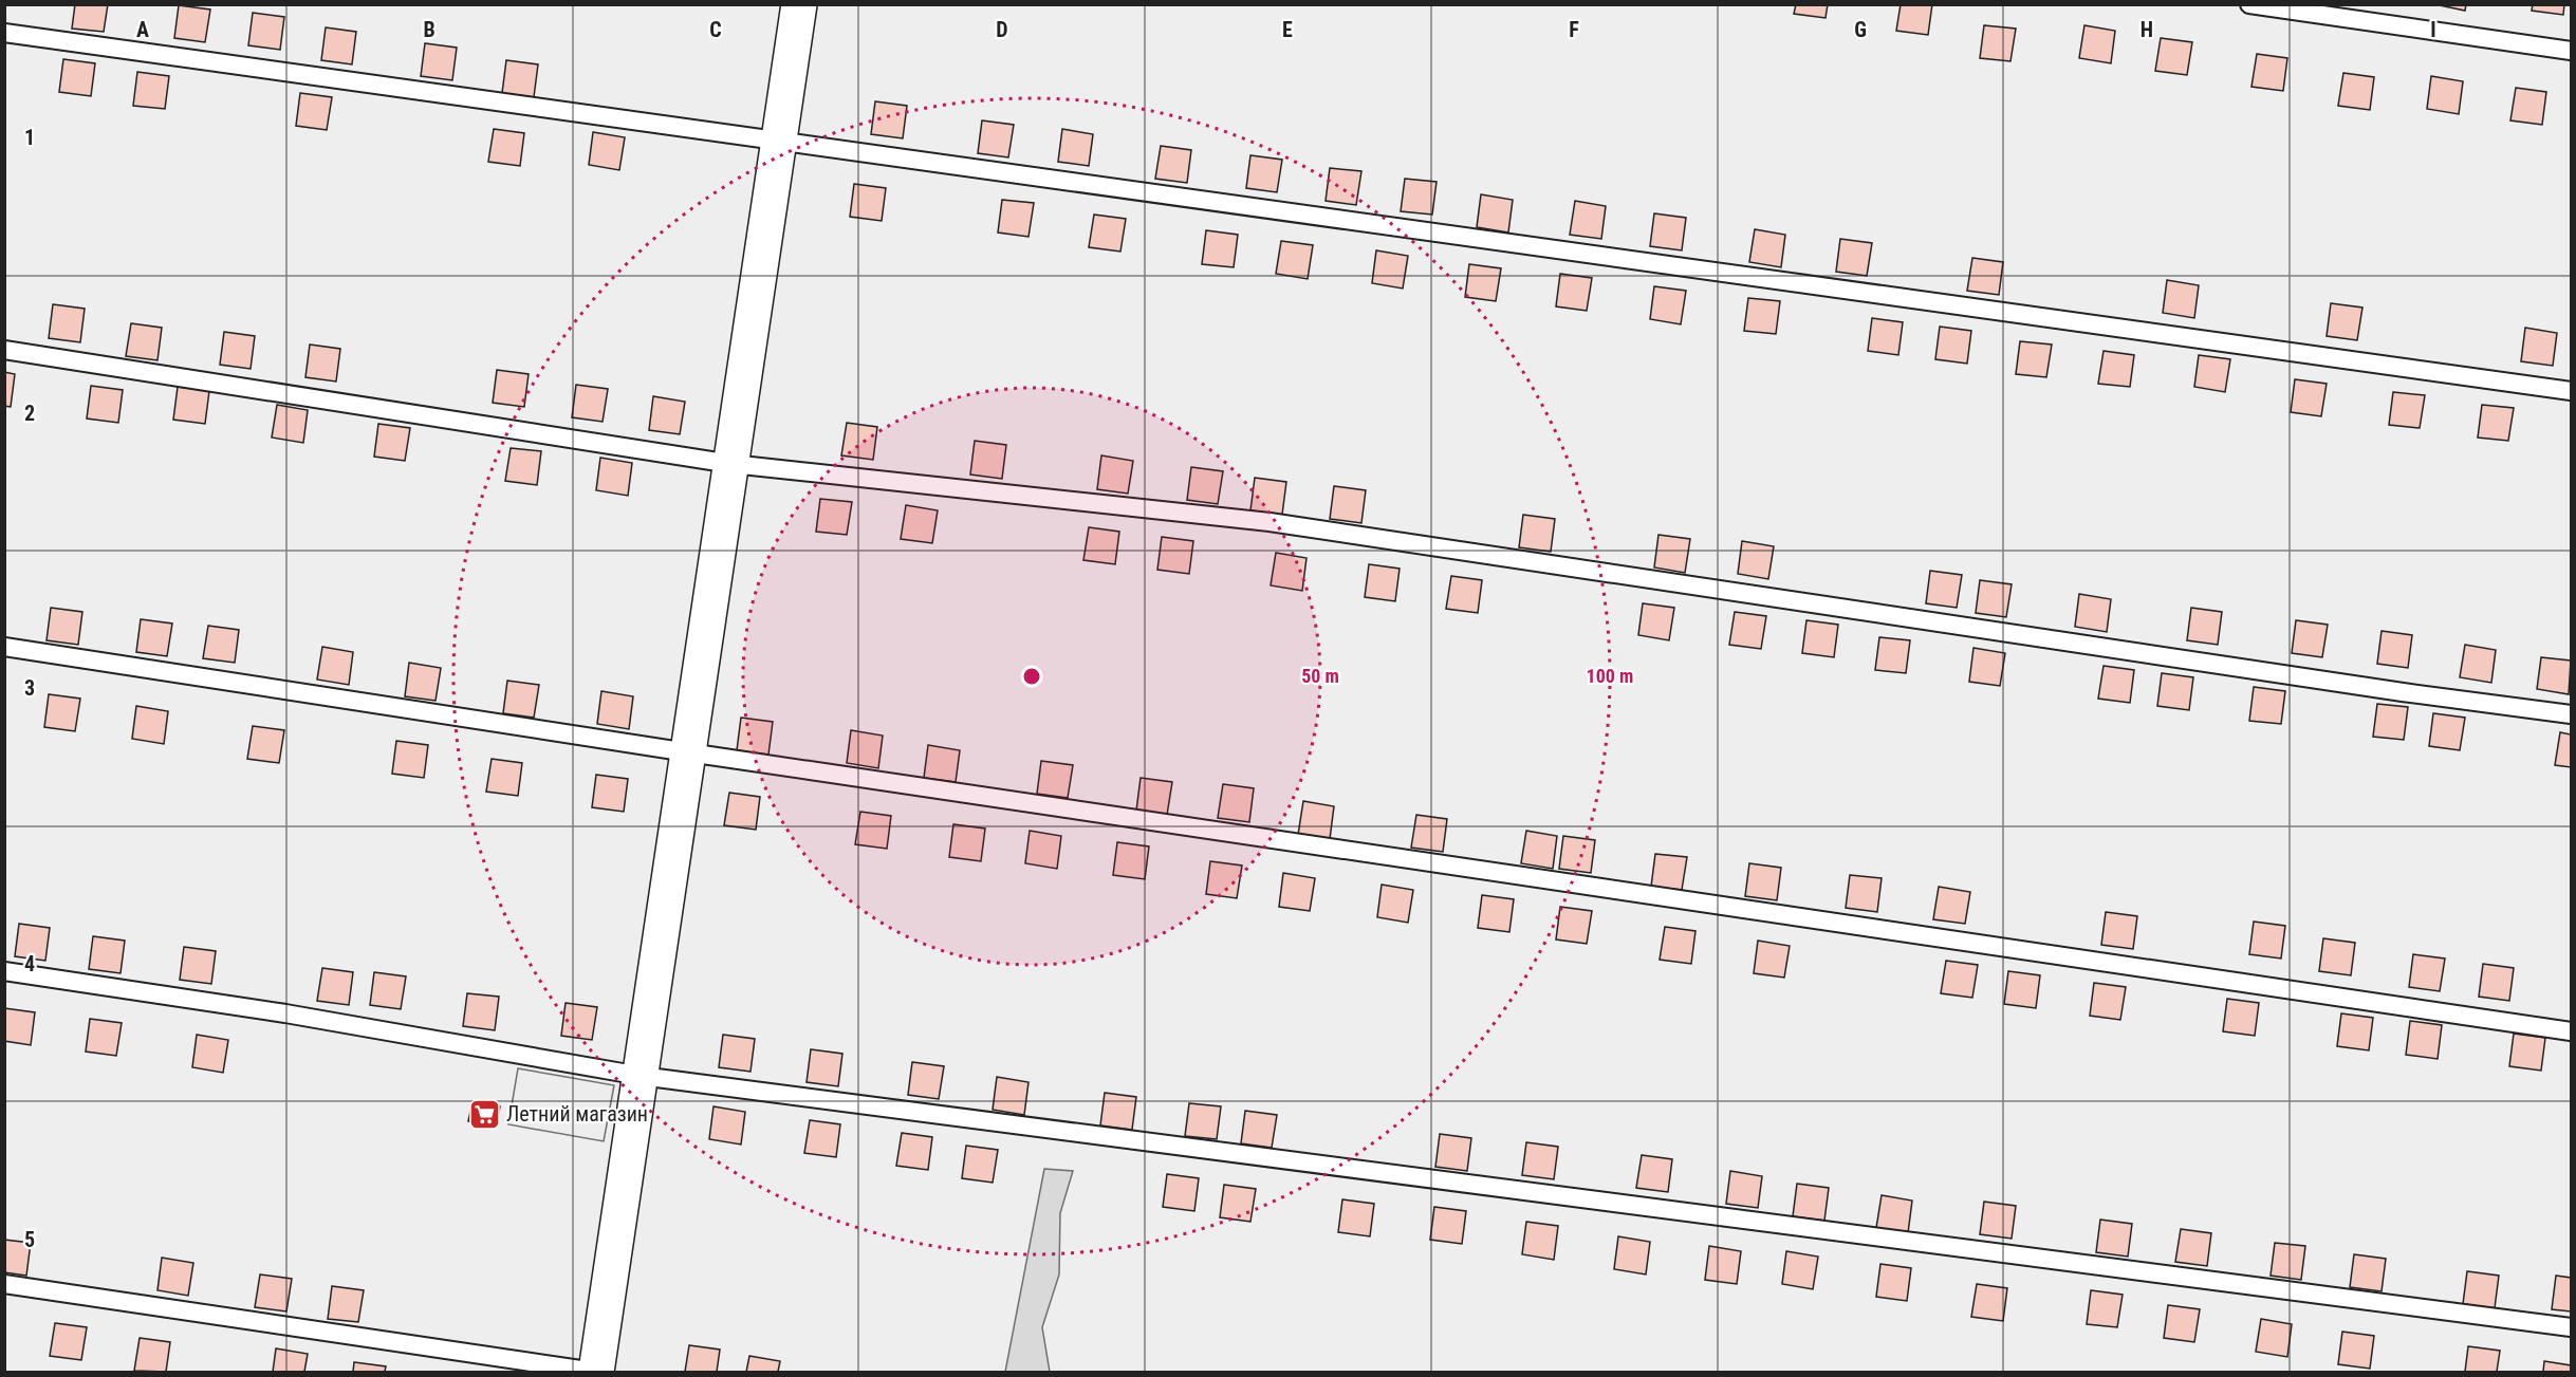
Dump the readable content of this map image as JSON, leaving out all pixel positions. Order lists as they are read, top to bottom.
{
  "places": {
    "supermarket": ["Летний магазин"]
  },
  "grid": {
    "columns": [
      "A",
      "B",
      "C",
      "D",
      "E",
      "F",
      "G",
      "H",
      "I"
    ],
    "rows": [
      "1",
      "2",
      "3",
      "4",
      "5"
    ]
  },
  "rings": ["50 m", "100 m"]
}
